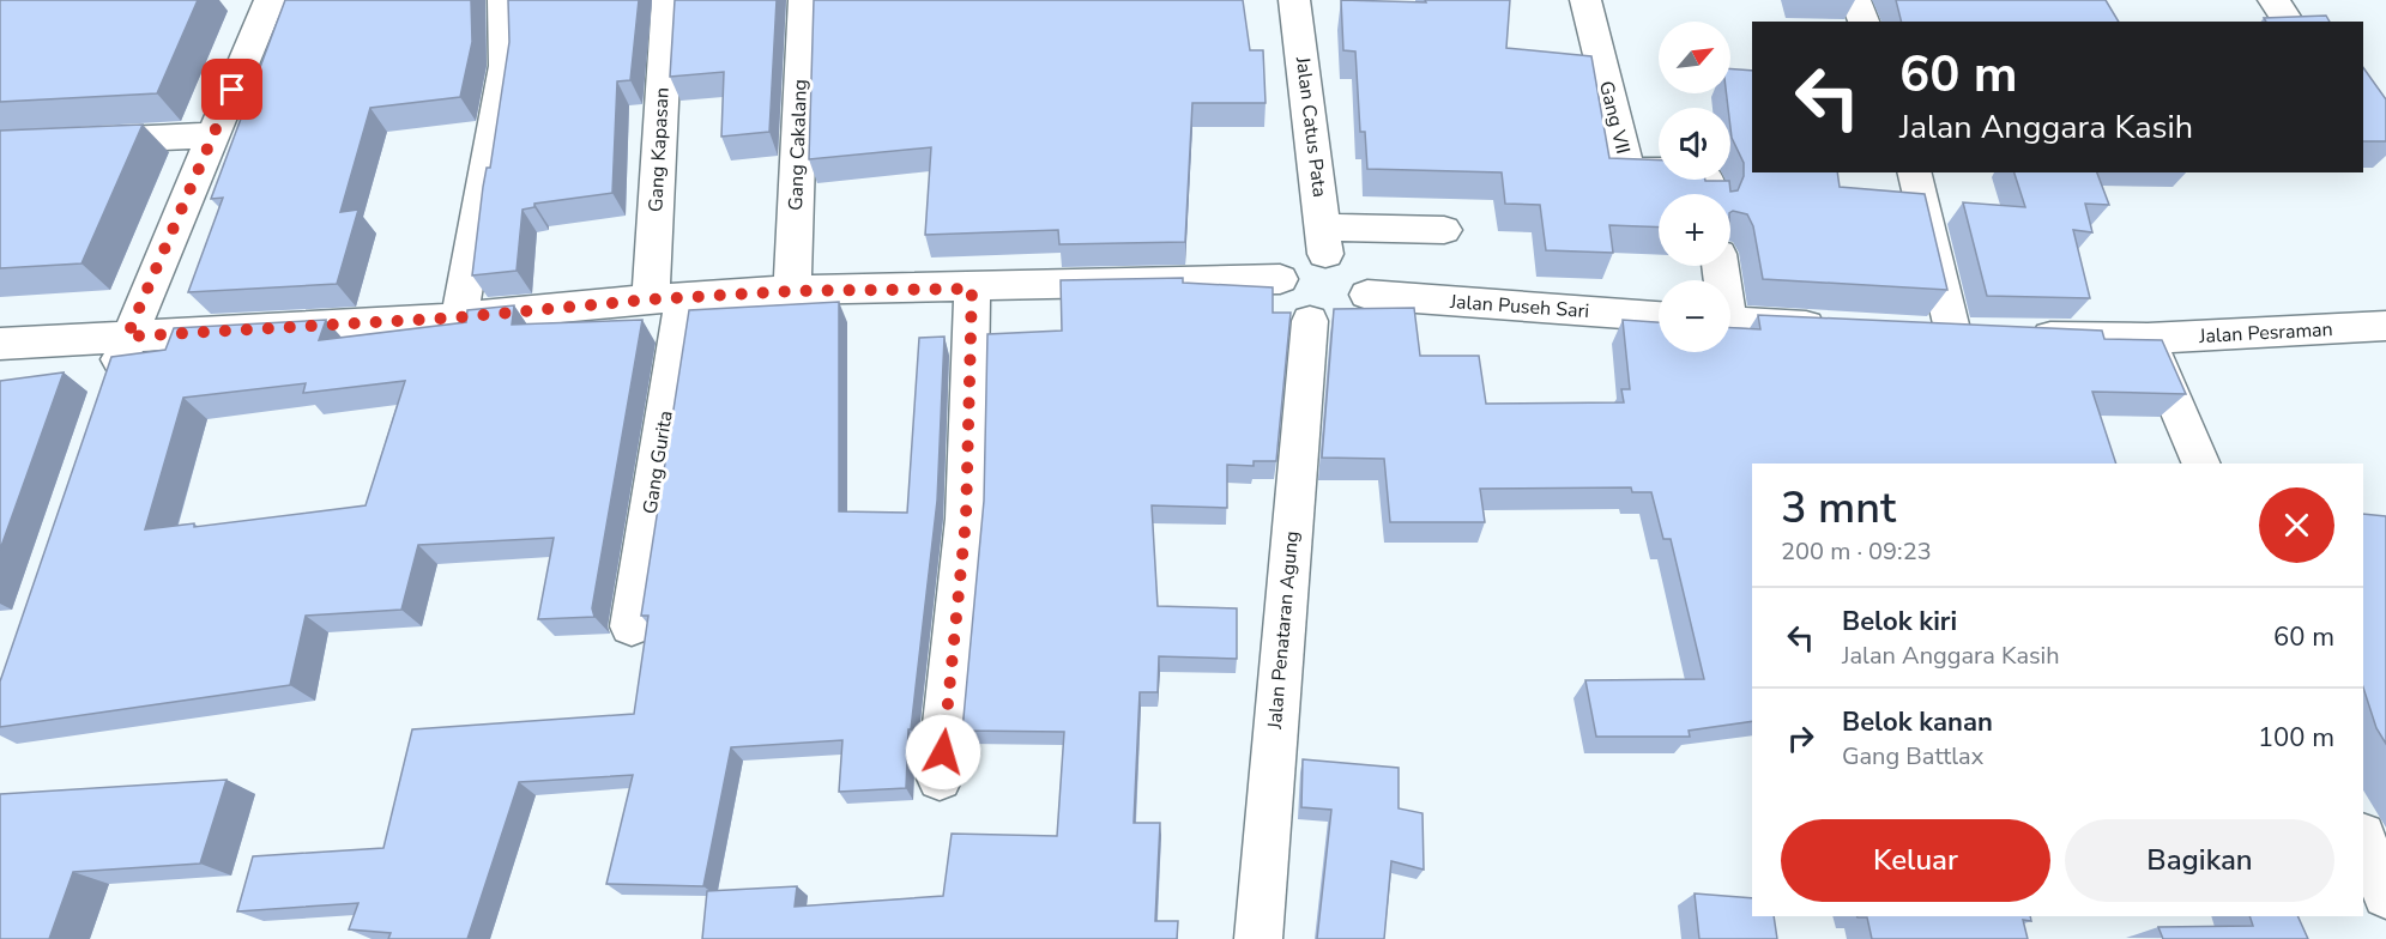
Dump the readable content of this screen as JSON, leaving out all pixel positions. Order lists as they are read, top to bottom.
{
  "streets": {
    "street": [
      "Gang VII",
      "Jalan Catus Pata",
      "Gang Cakalang",
      "Gang Kapasan",
      "Jalan Puseh Sari",
      "Jalan Pesraman",
      "Gang Gurita",
      "Jalan Penataran Agung"
    ]
  },
  "crossings": [
    ["Jalan Catus Pata", "Jalan Puseh Sari"],
    ["Jalan Catus Pata", "Jalan Penataran Agung"],
    ["Gang Kapasan", "Gang Gurita"],
    ["Jalan Puseh Sari", "Jalan Penataran Agung"]
  ],
  "north": "top right",
  "page": {
    "map_buttons": ["+", "−"],
    "turn": ["60 m", "Jalan Anggara Kasih"],
    "heading": ["3 mnt", "200 m · 09:23"],
    "list": [
      {
        "name": "Belok kiri",
        "note": "Jalan Anggara Kasih",
        "value": "60 m"
      },
      {
        "name": "Belok kanan",
        "note": "Gang Battlax",
        "value": "100 m"
      }
    ],
    "buttons": ["Keluar", "Bagikan"]
  }
}
